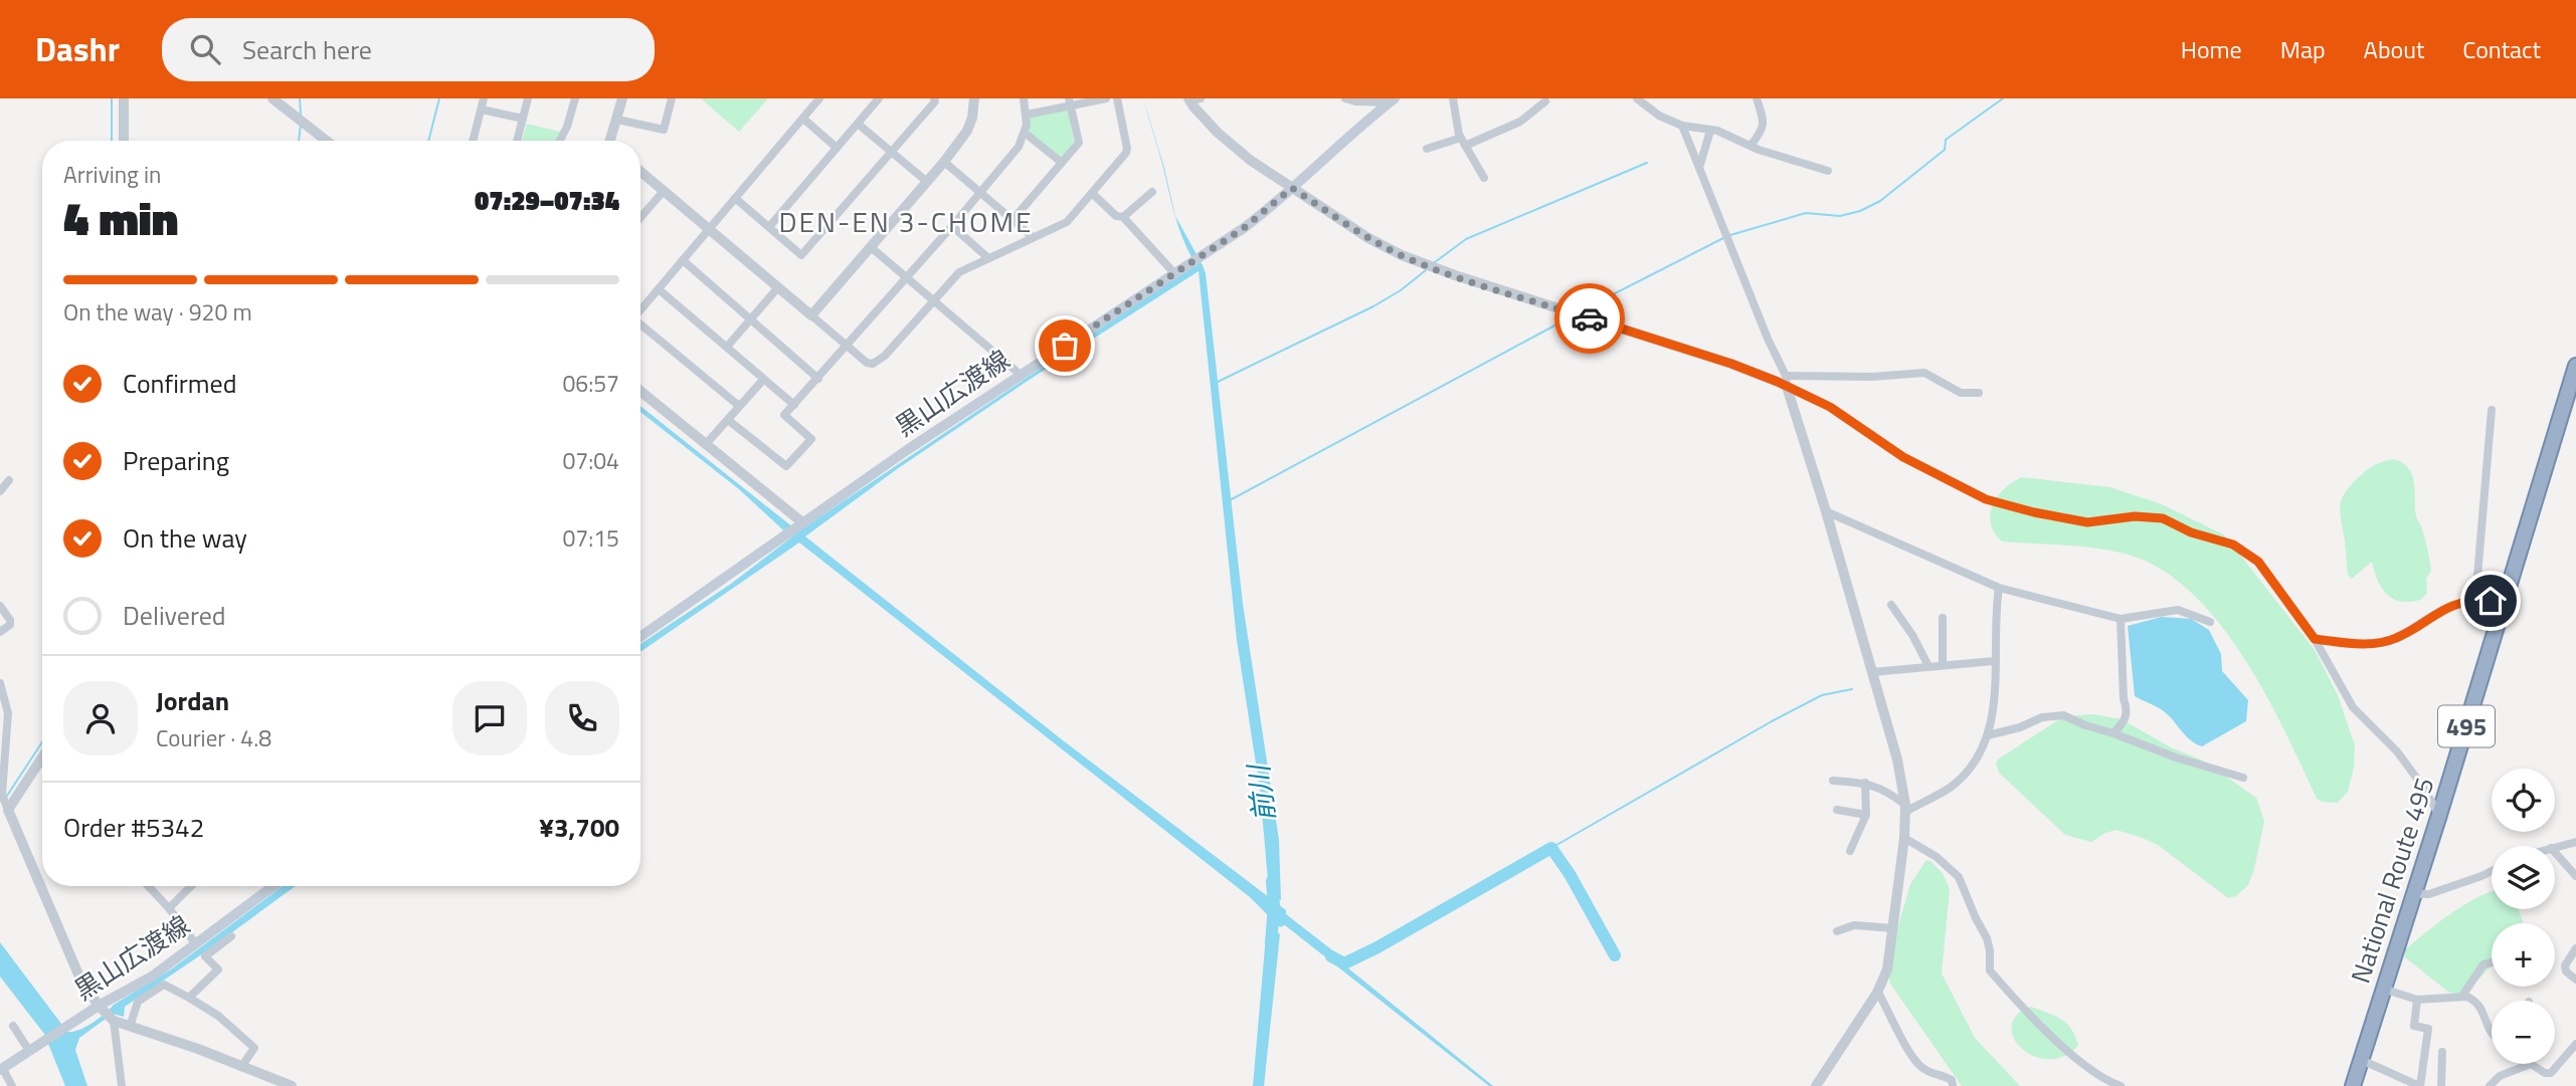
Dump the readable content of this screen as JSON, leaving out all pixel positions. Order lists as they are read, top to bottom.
{
  "streets": {
    "highway": ["495", "National Route 495"],
    "main road": ["黒山広渡線"]
  },
  "districts": ["DEN-EN 3-CHOME"],
  "water": ["前川"],
  "page": {
    "header": "Dashr",
    "search": "Search here",
    "nav": [
      "Home",
      "Map",
      "About",
      "Contact"
    ],
    "heading": ["4 min", "Arriving in", "07:29–07:34"],
    "panel": [
      "Jordan",
      "Courier · 4.8",
      "Order #5342",
      "¥3,700"
    ],
    "bar": "On the way · 920 m",
    "list": [
      ["Confirmed", "06:57"],
      ["Preparing", "07:04"],
      ["On the way", "07:15"],
      "Delivered"
    ],
    "map_buttons": ["+", "−"]
  }
}
